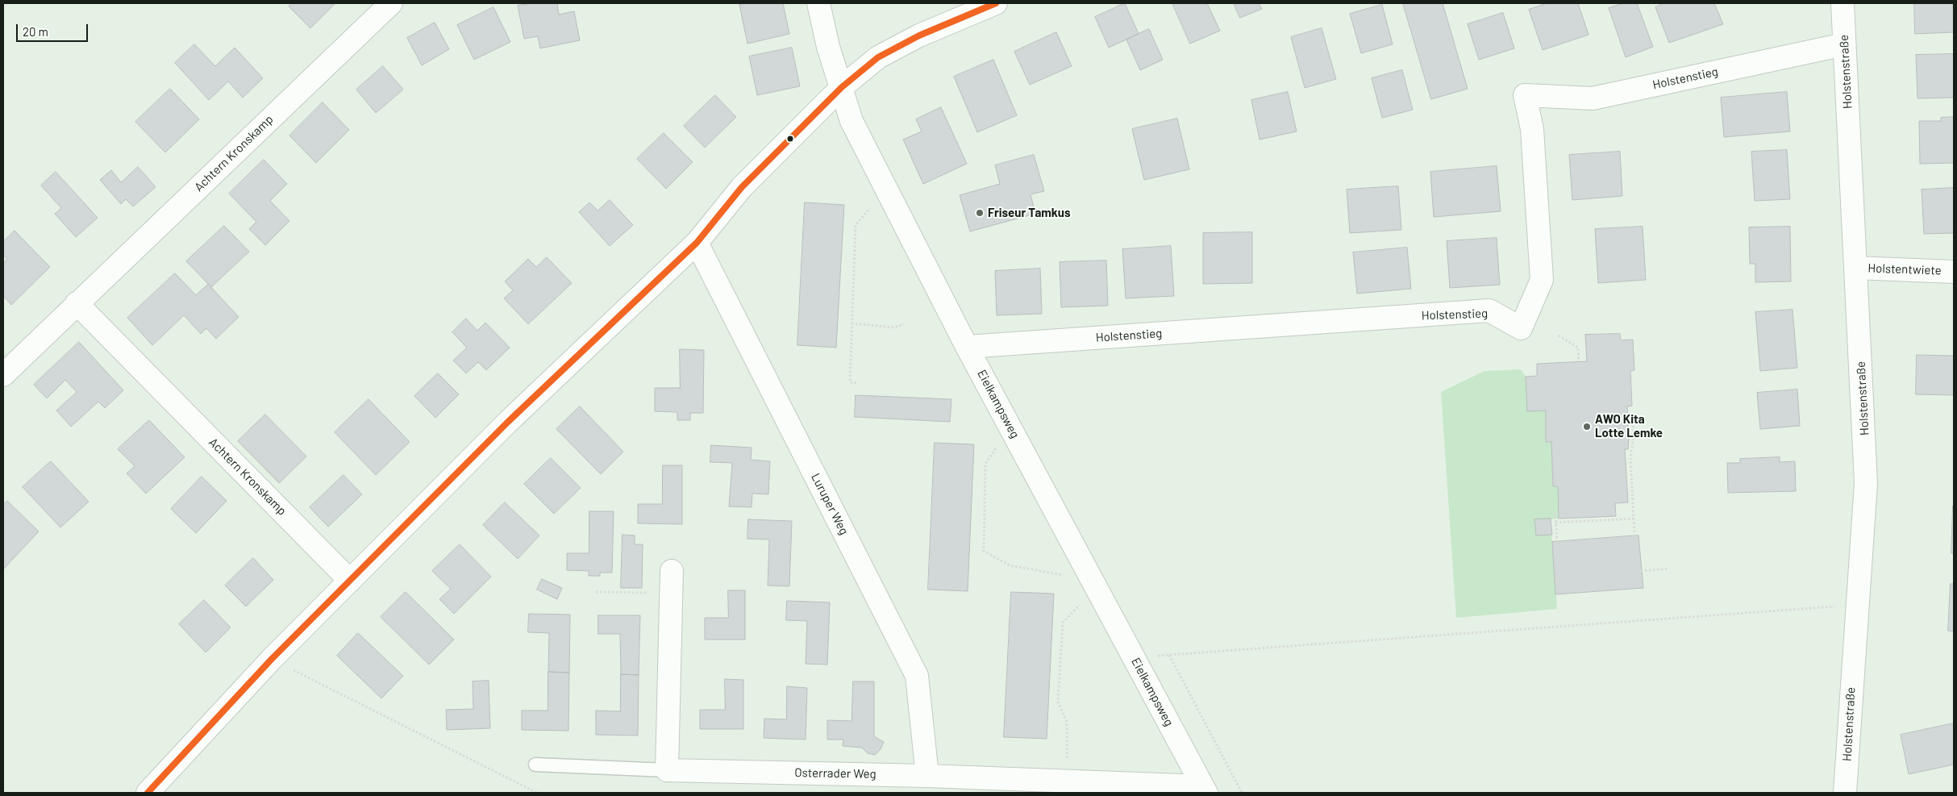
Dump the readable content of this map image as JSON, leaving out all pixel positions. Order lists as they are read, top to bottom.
{
  "streets": {
    "street": [
      "Holstenstraße",
      "Holstenstieg",
      "Achtern Kronskamp",
      "Holstentwiete",
      "Eielkampsweg",
      "Luruper Weg",
      "Osterrader Weg"
    ]
  },
  "crossings": [
    ["Holstenstraße", "Holstenstieg"],
    ["Holstenstraße", "Holstentwiete"],
    ["Holstenstieg", "Eielkampsweg"],
    ["Eielkampsweg", "Osterrader Weg"],
    ["Luruper Weg", "Osterrader Weg"]
  ],
  "places": ["Friseur Tamkus", "AWO Kita Lotte Lemke"],
  "scale_bar": "20 m"
}
